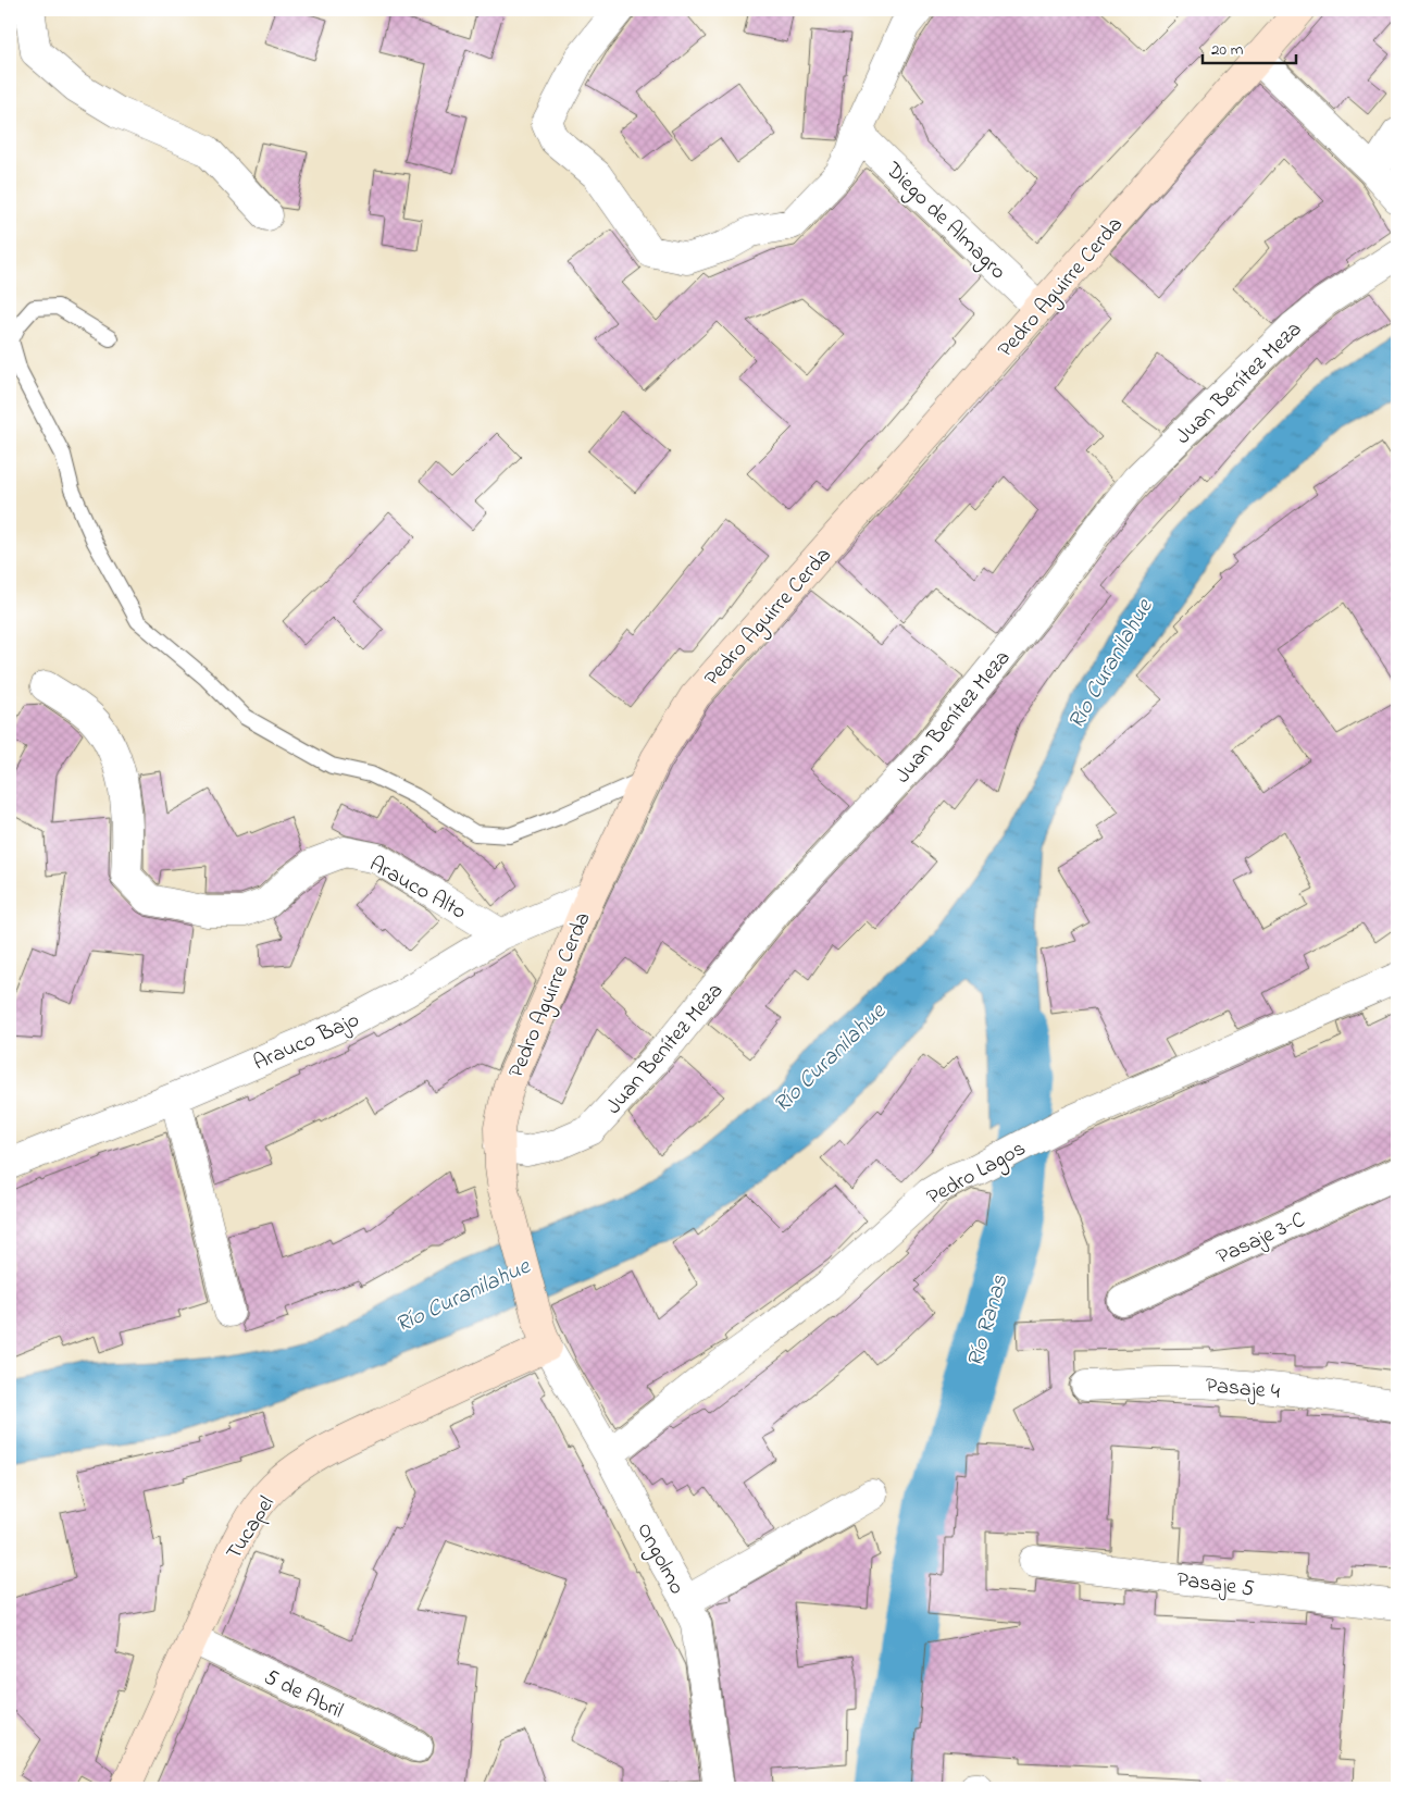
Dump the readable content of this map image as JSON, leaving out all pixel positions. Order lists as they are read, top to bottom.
{
  "streets": {
    "street": [
      "Diego de Almagro",
      "Pedro Aguirre Cerda",
      "Juan Benítez Meza",
      "Arauco Alto",
      "Arauco Bajo",
      "Pedro Lagos",
      "Pasaje 3-C",
      "Pasaje 4",
      "Tucapel",
      "Ongolmo",
      "Pasaje 5",
      "5 de Abril"
    ]
  },
  "crossings": [
    ["Diego de Almagro", "Pedro Aguirre Cerda"],
    ["Pedro Aguirre Cerda", "Juan Benítez Meza"],
    ["Pedro Aguirre Cerda", "Arauco Bajo"],
    ["Pedro Aguirre Cerda", "Tucapel"],
    ["Pedro Aguirre Cerda", "Ongolmo"],
    ["Arauco Alto", "Arauco Bajo"],
    ["Pedro Lagos", "Ongolmo"],
    ["Tucapel", "Ongolmo"],
    ["Tucapel", "5 de Abril"]
  ],
  "water": ["Río Curanilahue", "Río Ranas"],
  "scale_bar": "20 m"
}
